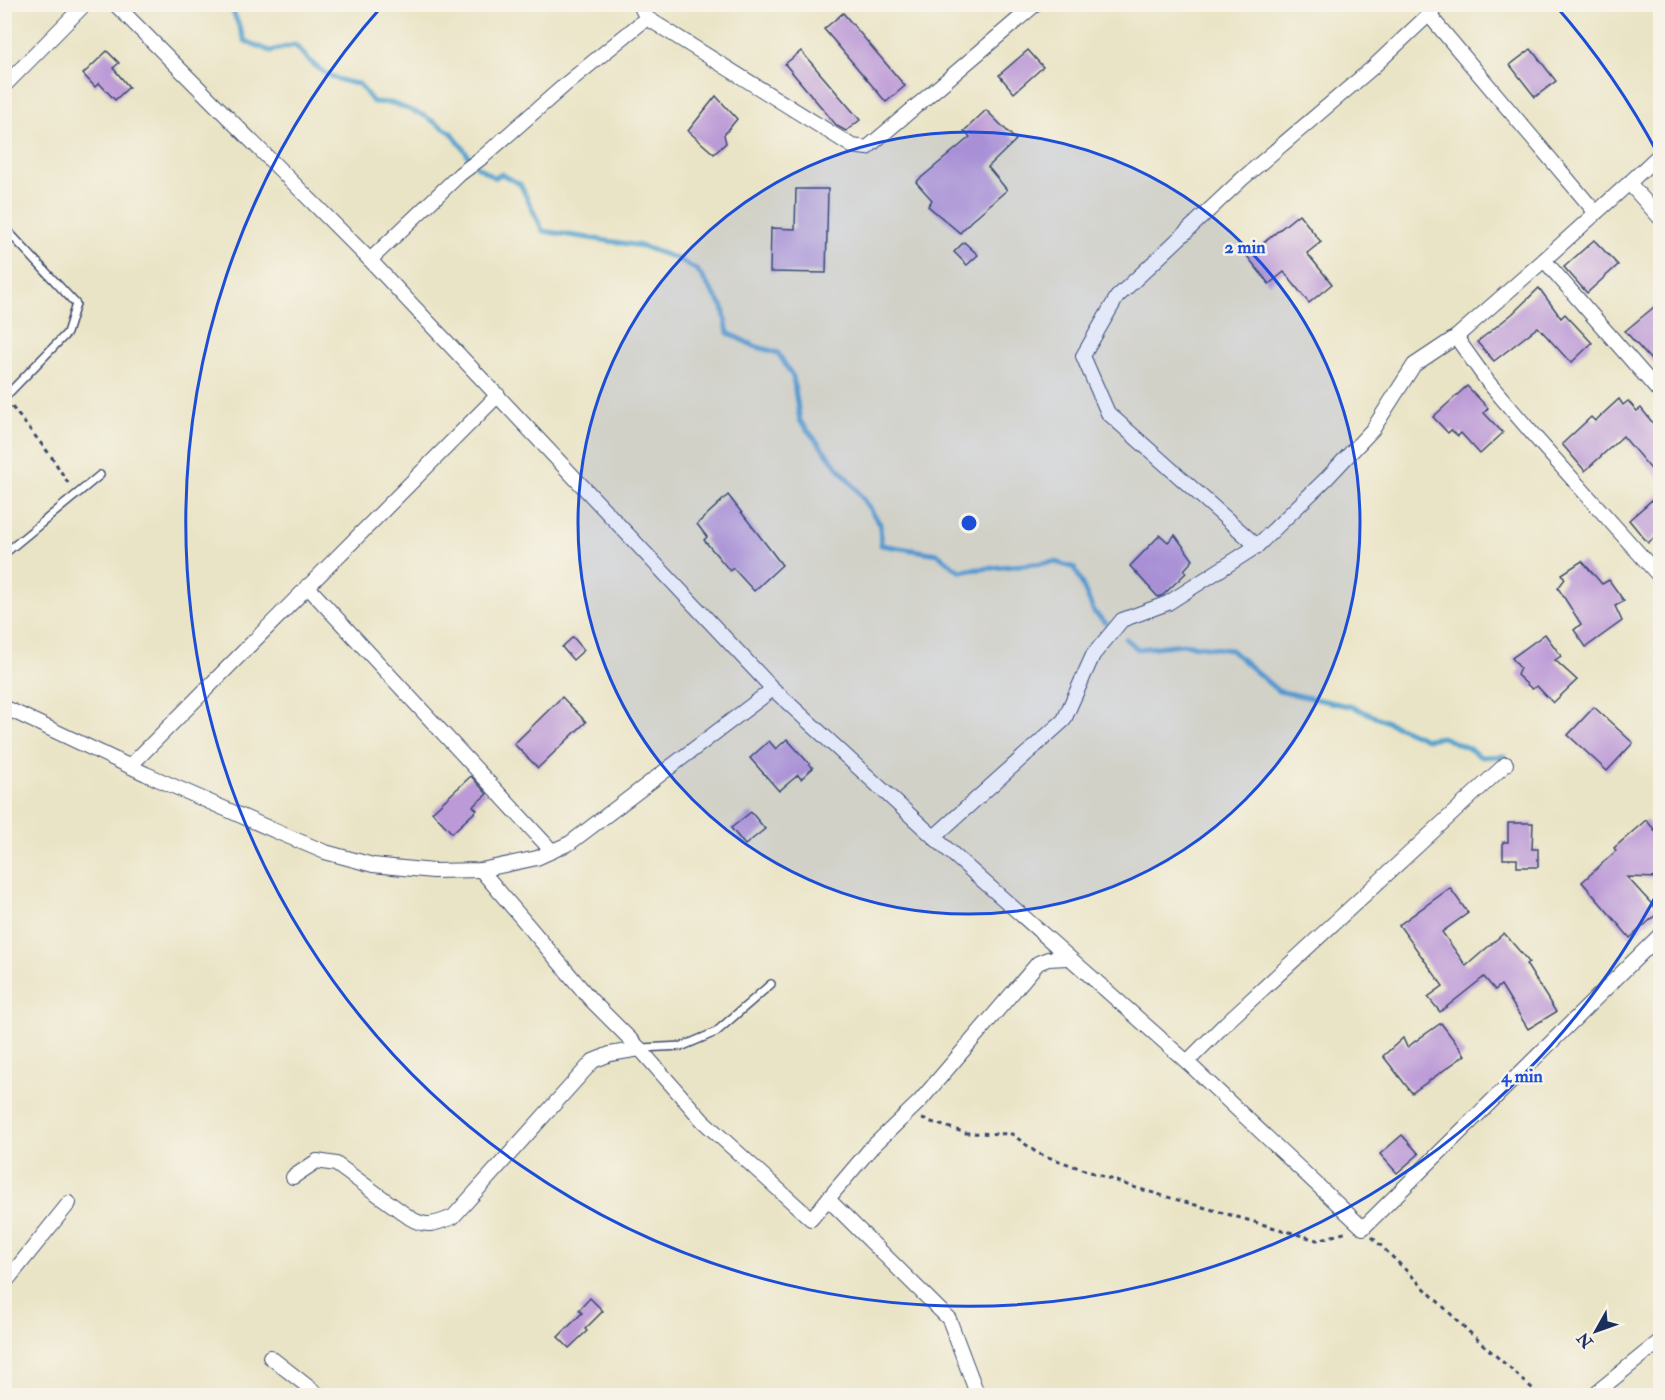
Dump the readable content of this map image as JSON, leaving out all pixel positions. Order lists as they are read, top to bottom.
{
  "north": "bottom left",
  "rings": ["2 min", "4 min"]
}
